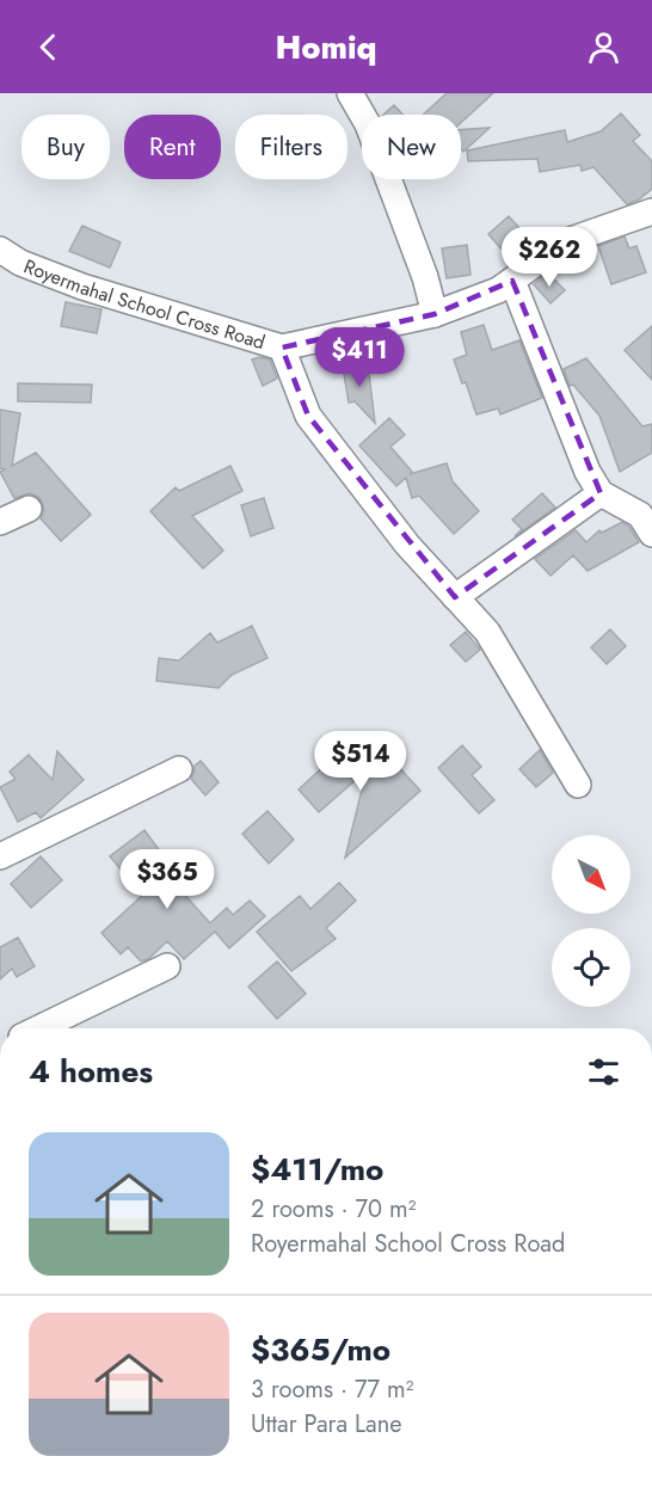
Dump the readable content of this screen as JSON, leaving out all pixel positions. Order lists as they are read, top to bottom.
{
  "streets": {
    "street": ["Royermahal School Cross Road"]
  },
  "north": "bottom right",
  "page": {
    "header": "Homiq",
    "chip": [
      "Buy",
      "Rent",
      "Filters",
      "New"
    ],
    "price": [
      "$262",
      "$411",
      "$514",
      "$365"
    ],
    "heading": "4 homes",
    "list": [
      {
        "name": "$411/mo",
        "note": "2 rooms · 70 m² · Royermahal School Cross Road"
      },
      {
        "name": "$365/mo",
        "note": "3 rooms · 77 m² · Uttar Para Lane"
      }
    ]
  }
}
